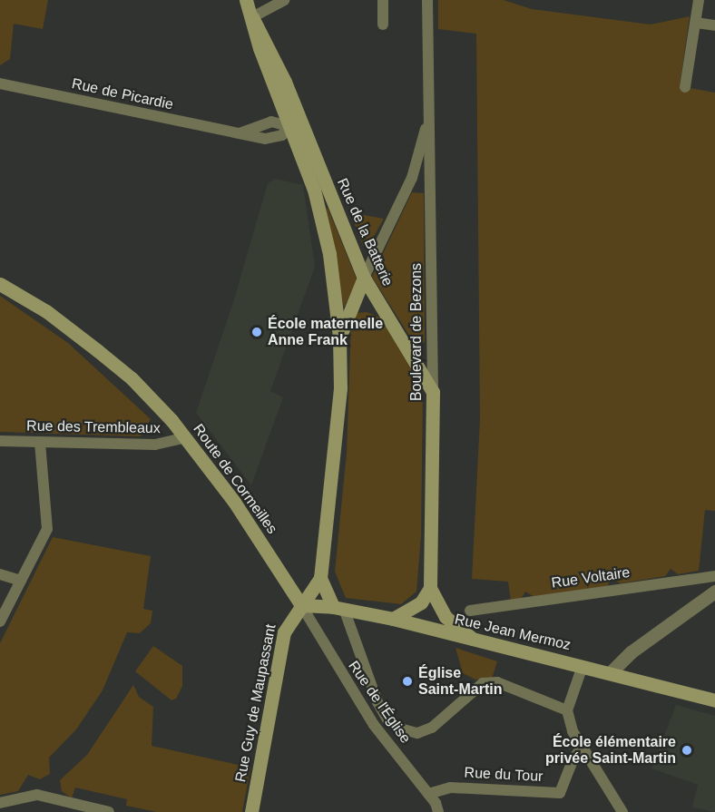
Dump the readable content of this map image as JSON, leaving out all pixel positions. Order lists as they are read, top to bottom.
{
  "streets": {
    "main road": [
      "Rue de la Batterie",
      "Boulevard de Bezons",
      "Route de Cormeilles",
      "Rue Jean Mermoz",
      "Rue Guy de Maupassant"
    ],
    "street": [
      "Rue de Picardie",
      "Rue des Trembleaux",
      "Rue Voltaire",
      "Rue de l'Église",
      "Rue du Tour"
    ]
  },
  "crossings": [
    ["Rue de Picardie", "Rue de la Batterie"],
    ["Rue de la Batterie", "Boulevard de Bezons"],
    ["Boulevard de Bezons", "Rue Jean Mermoz"],
    ["Rue des Trembleaux", "Route de Cormeilles"],
    ["Route de Cormeilles", "Rue Jean Mermoz"],
    ["Route de Cormeilles", "Rue de l'Église"],
    ["Route de Cormeilles", "Rue Guy de Maupassant"],
    ["Rue Jean Mermoz", "Rue de l'Église"],
    ["Rue Jean Mermoz", "Rue Guy de Maupassant"],
    ["Rue de l'Église", "Rue Guy de Maupassant"],
    ["Rue de l'Église", "Rue du Tour"]
  ],
  "places": ["École maternelle Anne Frank", "Église Saint-Martin", "École élémentaire privée Saint-Martin"]
}
